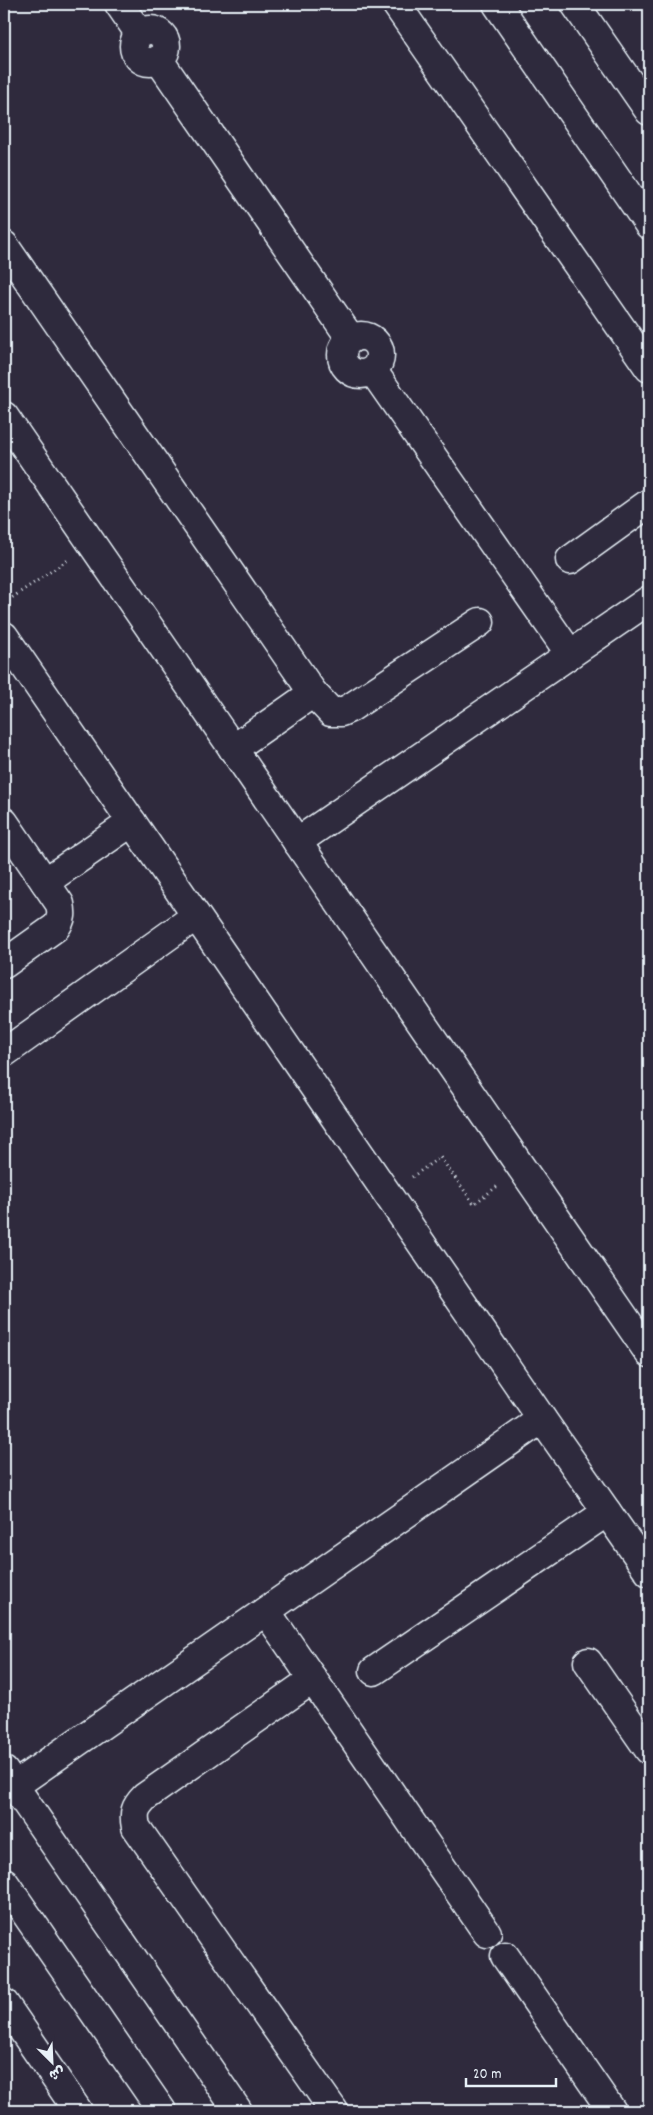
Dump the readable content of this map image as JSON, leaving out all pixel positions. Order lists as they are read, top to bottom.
{
  "scale_bar": "20 m",
  "north": "bottom right"
}
